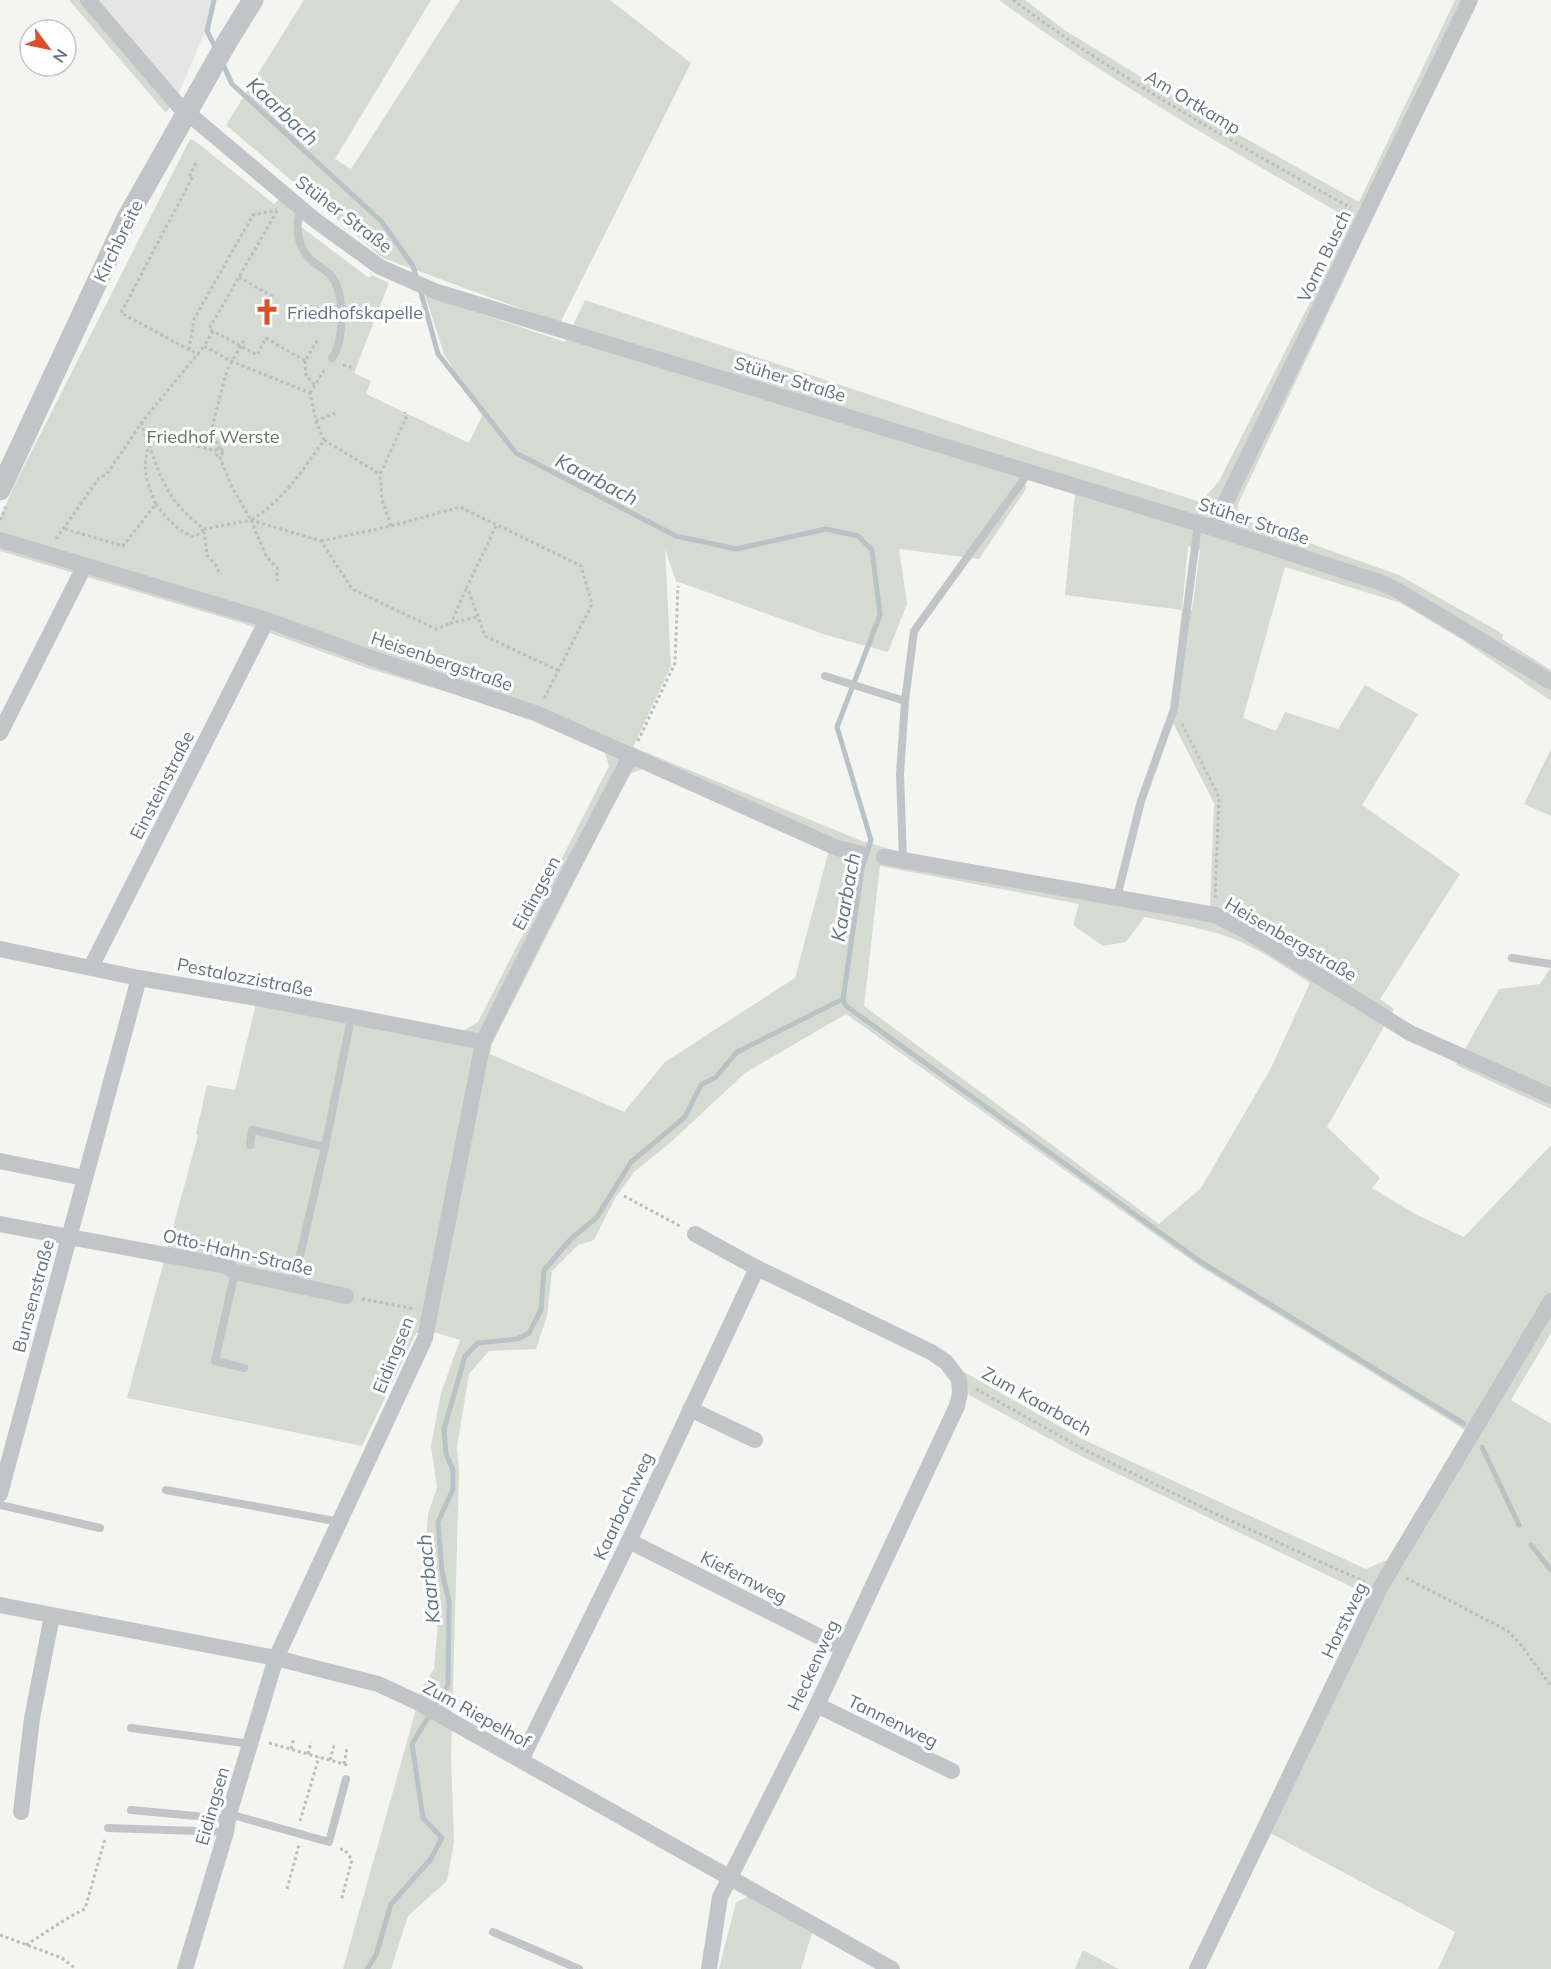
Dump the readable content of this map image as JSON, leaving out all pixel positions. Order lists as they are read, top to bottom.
{
  "streets": {
    "street": [
      "Stüher Straße",
      "Kirchbreite",
      "Vorm Busch",
      "Heisenbergstraße",
      "Einsteinstraße",
      "Eidingsen",
      "Pestalozzistraße",
      "Otto-Hahn-Straße",
      "Bunsenstraße",
      "Zum Kaarbach",
      "Kaarbachweg",
      "Kiefernweg",
      "Horstweg",
      "Heckenweg",
      "Zum Riepelhof",
      "Tannenweg"
    ],
    "path": ["Am Ortkamp"]
  },
  "crossings": [
    ["Am Ortkamp", "Vorm Busch"],
    ["Stüher Straße", "Kirchbreite"],
    ["Stüher Straße", "Vorm Busch"],
    ["Heisenbergstraße", "Einsteinstraße"],
    ["Heisenbergstraße", "Eidingsen"],
    ["Einsteinstraße", "Pestalozzistraße"],
    ["Eidingsen", "Pestalozzistraße"],
    ["Eidingsen", "Zum Riepelhof"],
    ["Pestalozzistraße", "Bunsenstraße"],
    ["Otto-Hahn-Straße", "Bunsenstraße"],
    ["Zum Kaarbach", "Kaarbachweg"],
    ["Zum Kaarbach", "Horstweg"],
    ["Zum Kaarbach", "Heckenweg"],
    ["Kaarbachweg", "Kiefernweg"],
    ["Kaarbachweg", "Zum Riepelhof"],
    ["Kiefernweg", "Heckenweg"],
    ["Heckenweg", "Zum Riepelhof"],
    ["Heckenweg", "Tannenweg"]
  ],
  "water": ["Kaarbach"],
  "parks": ["Friedhof Werste"],
  "places": {
    "church": ["Friedhofskapelle"]
  },
  "north": "bottom right"
}
